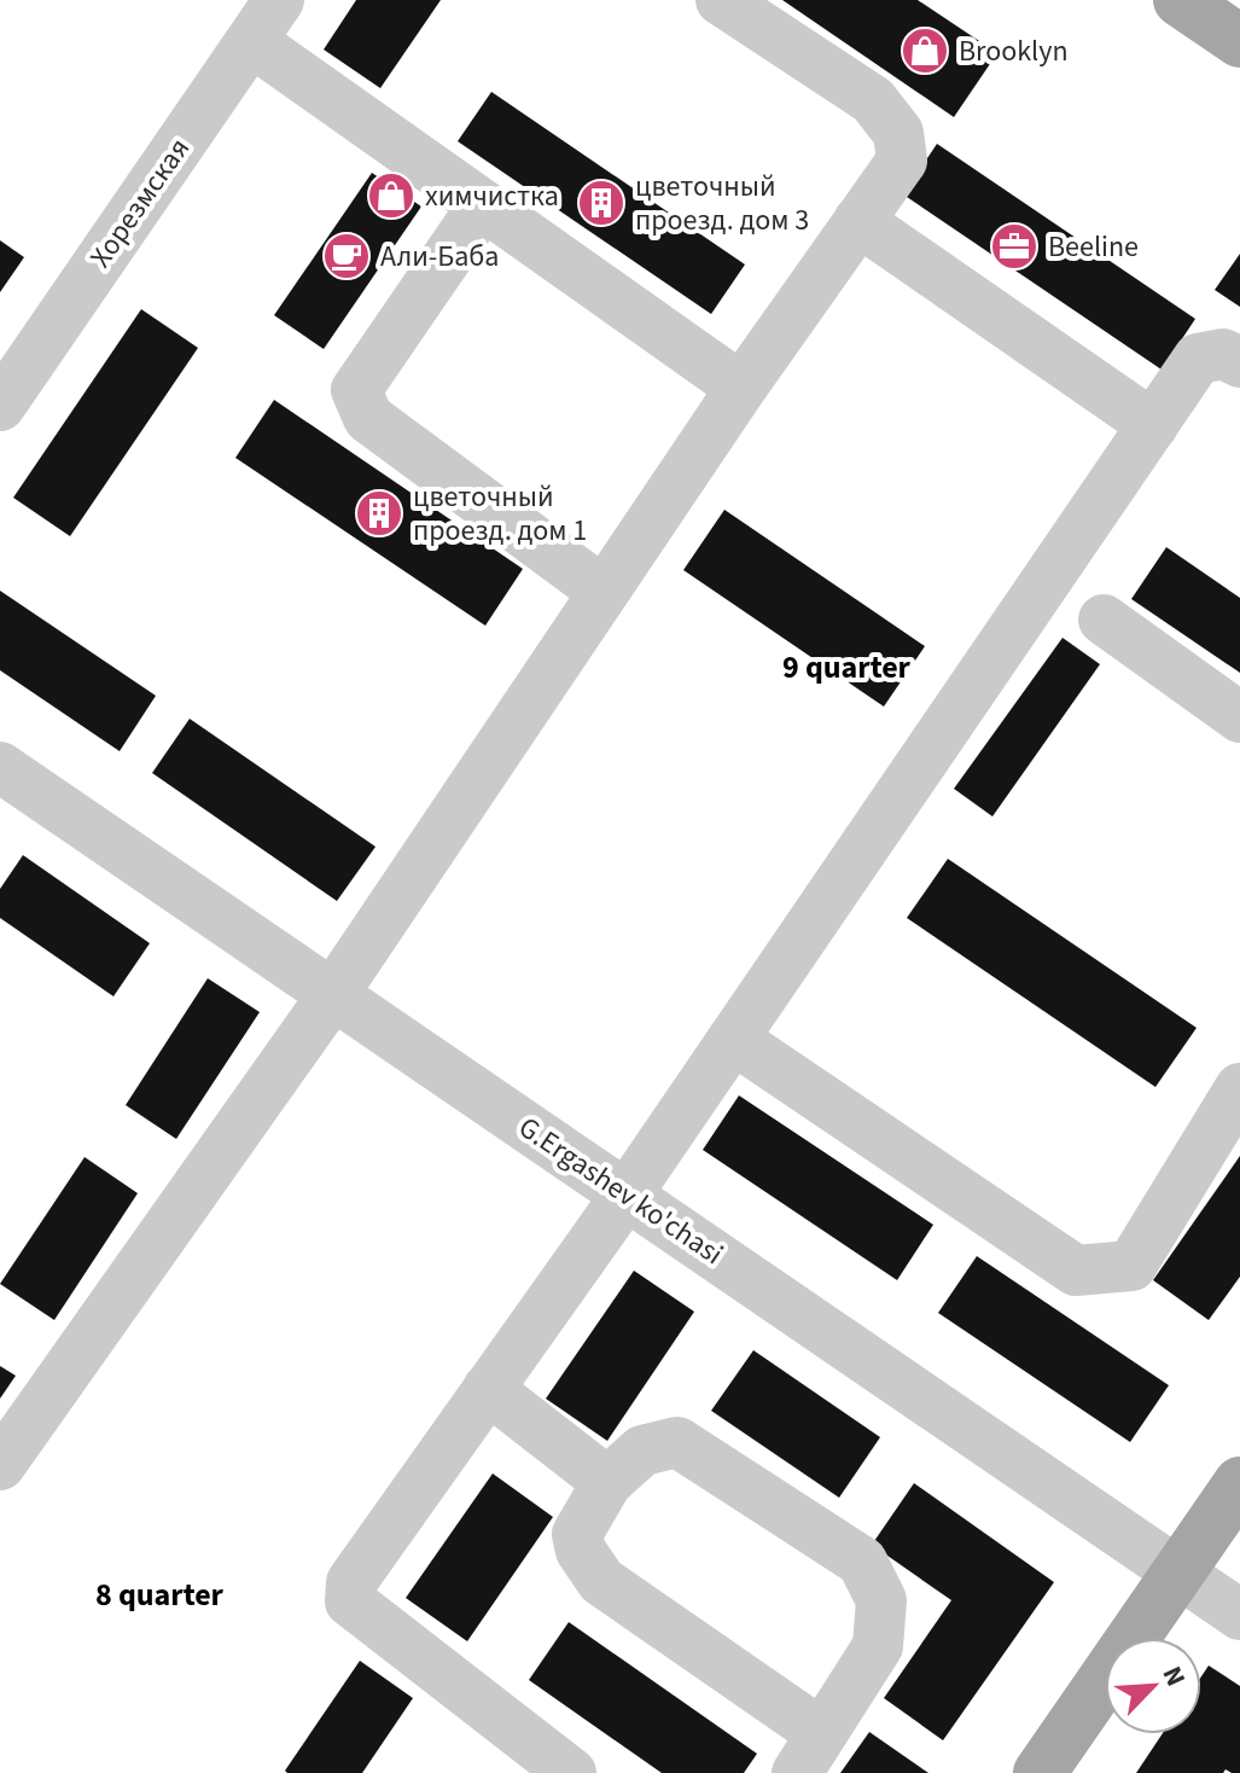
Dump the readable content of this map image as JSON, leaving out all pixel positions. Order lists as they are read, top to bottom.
{
  "streets": {
    "street": ["Хорезмская", "G.Ergashev ko'chasi"]
  },
  "districts": ["9 quarter", "8 quarter"],
  "places": {
    "shop": ["Brooklyn", "химчистка"],
    "building": ["цветочный проезд. дом 3", "цветочный проезд. дом 1"],
    "office": ["Beeline"],
    "cafe": ["Али-Баба"]
  },
  "north": "top right"
}
